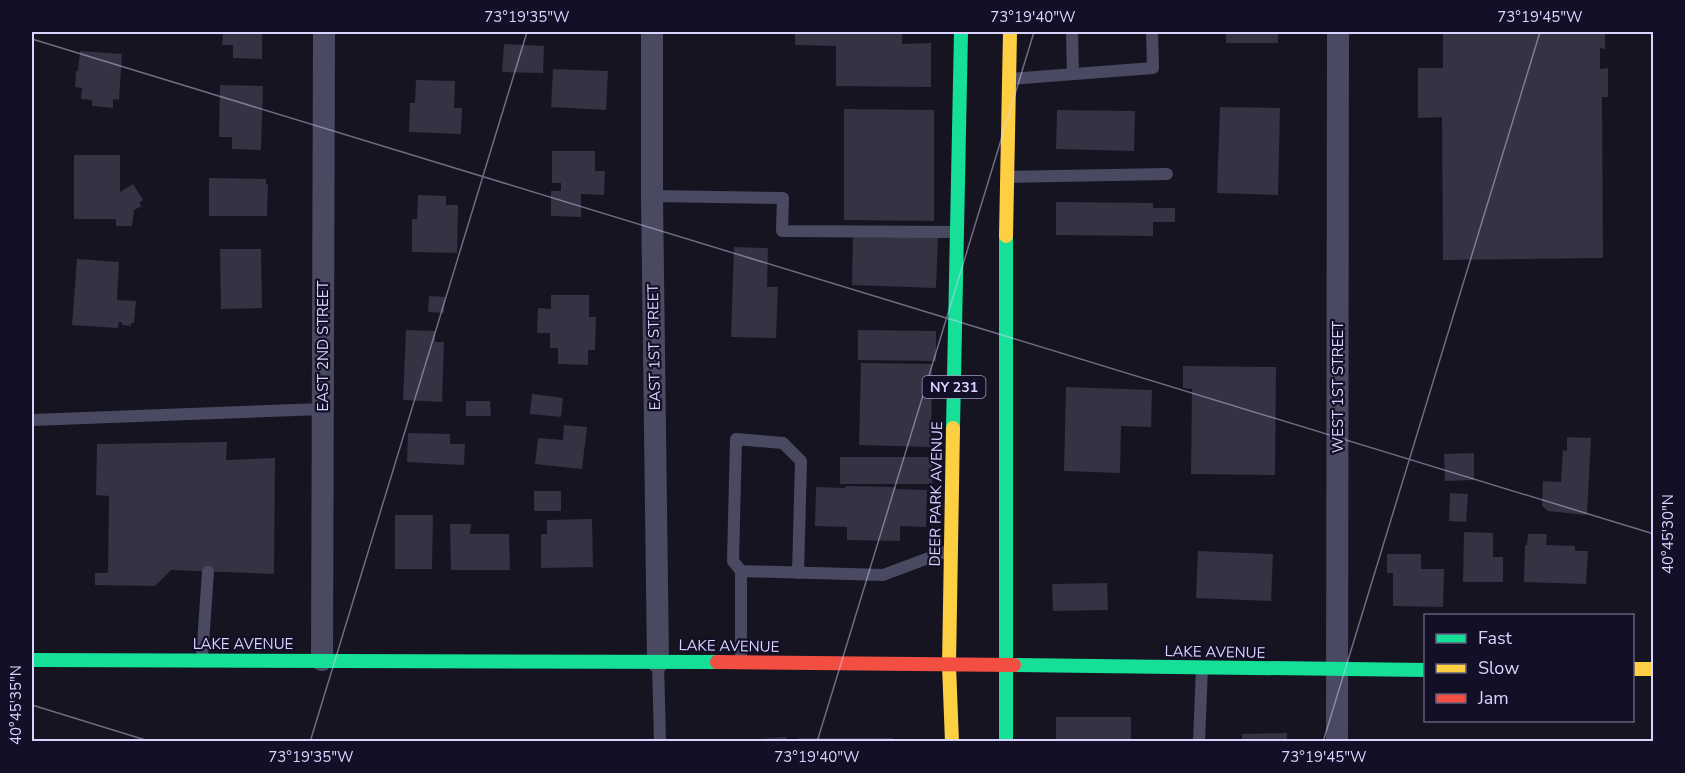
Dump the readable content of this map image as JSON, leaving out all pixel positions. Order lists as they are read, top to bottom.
{
  "streets": {
    "main road": ["NY 231", "DEER PARK AVENUE", "LAKE AVENUE"],
    "street": ["EAST 2ND STREET", "EAST 1ST STREET", "WEST 1ST STREET"]
  },
  "crossings": [
    ["EAST 2ND STREET", "LAKE AVENUE"],
    ["EAST 1ST STREET", "LAKE AVENUE"],
    ["NY 231", "LAKE AVENUE"],
    ["WEST 1ST STREET", "LAKE AVENUE"],
    ["DEER PARK AVENUE", "LAKE AVENUE"]
  ],
  "legend": ["Fast", "Slow", "Jam"],
  "coordinates": [
    "73°19'35\"W",
    "73°19'40\"W",
    "73°19'45\"W",
    "40°45'30\"N",
    "40°45'35\"N"
  ]
}
